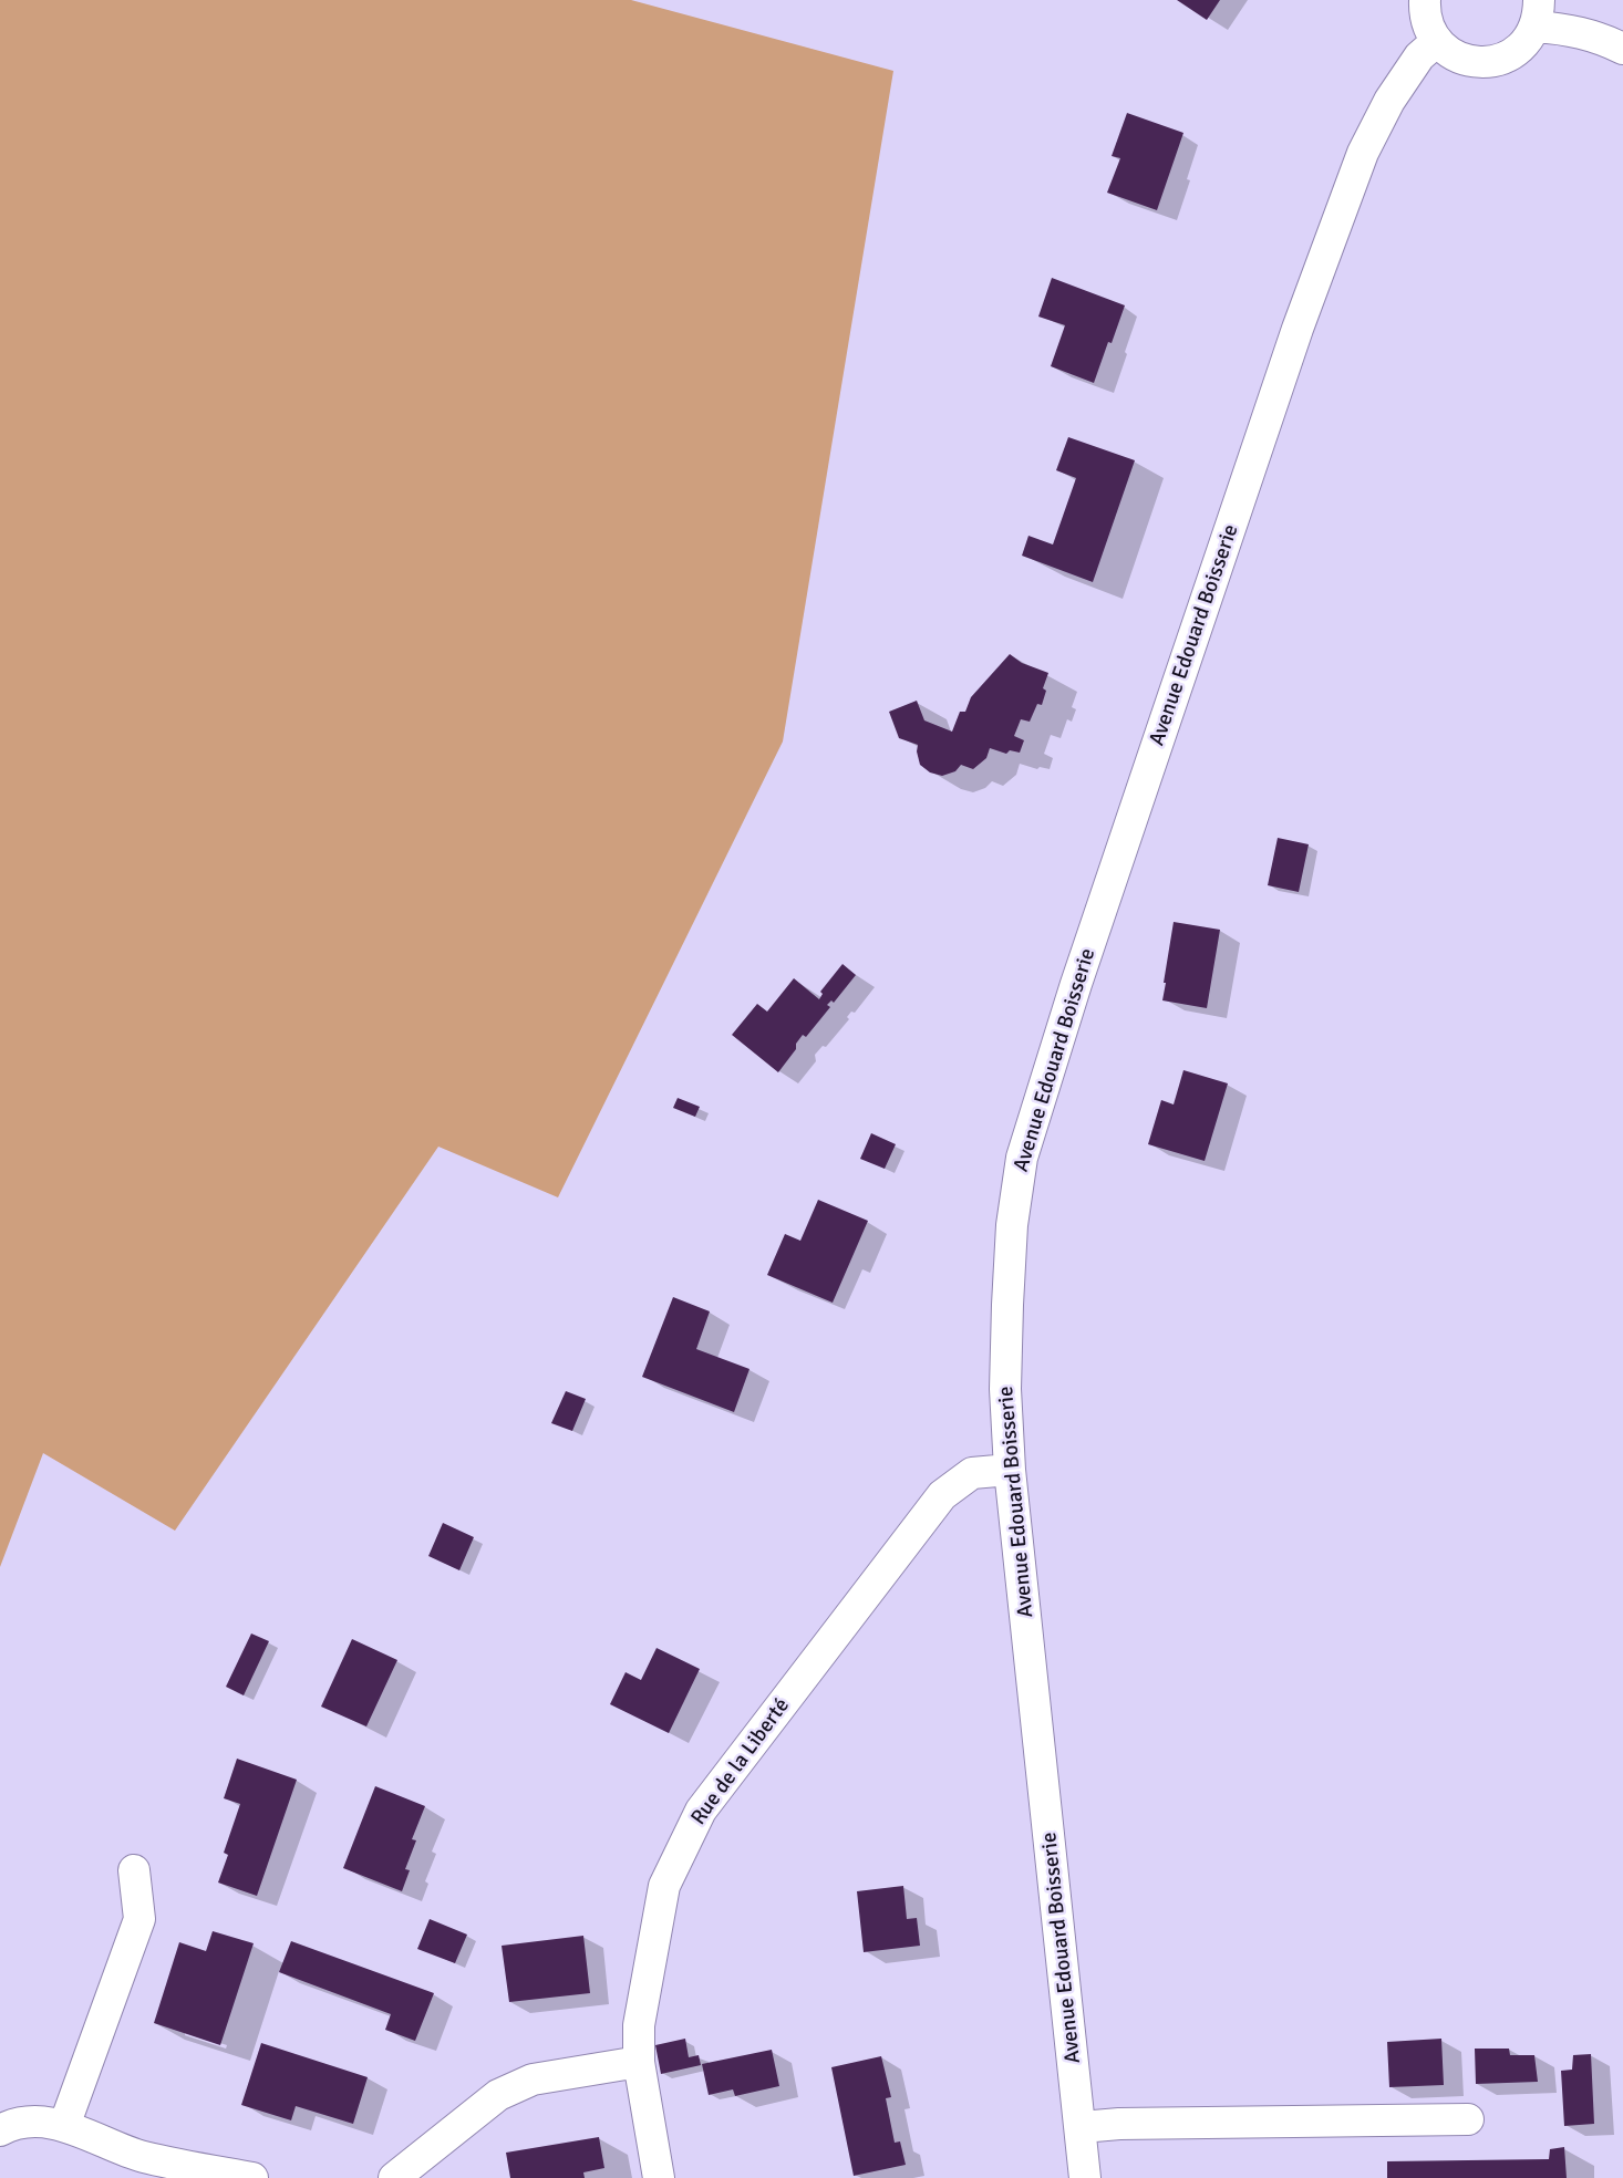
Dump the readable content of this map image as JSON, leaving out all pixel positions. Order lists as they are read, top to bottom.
{
  "streets": {
    "street": ["Avenue Edouard Boisserie", "Rue de la Liberté"]
  },
  "crossings": [
    ["Avenue Edouard Boisserie", "Rue de la Liberté"]
  ]
}
